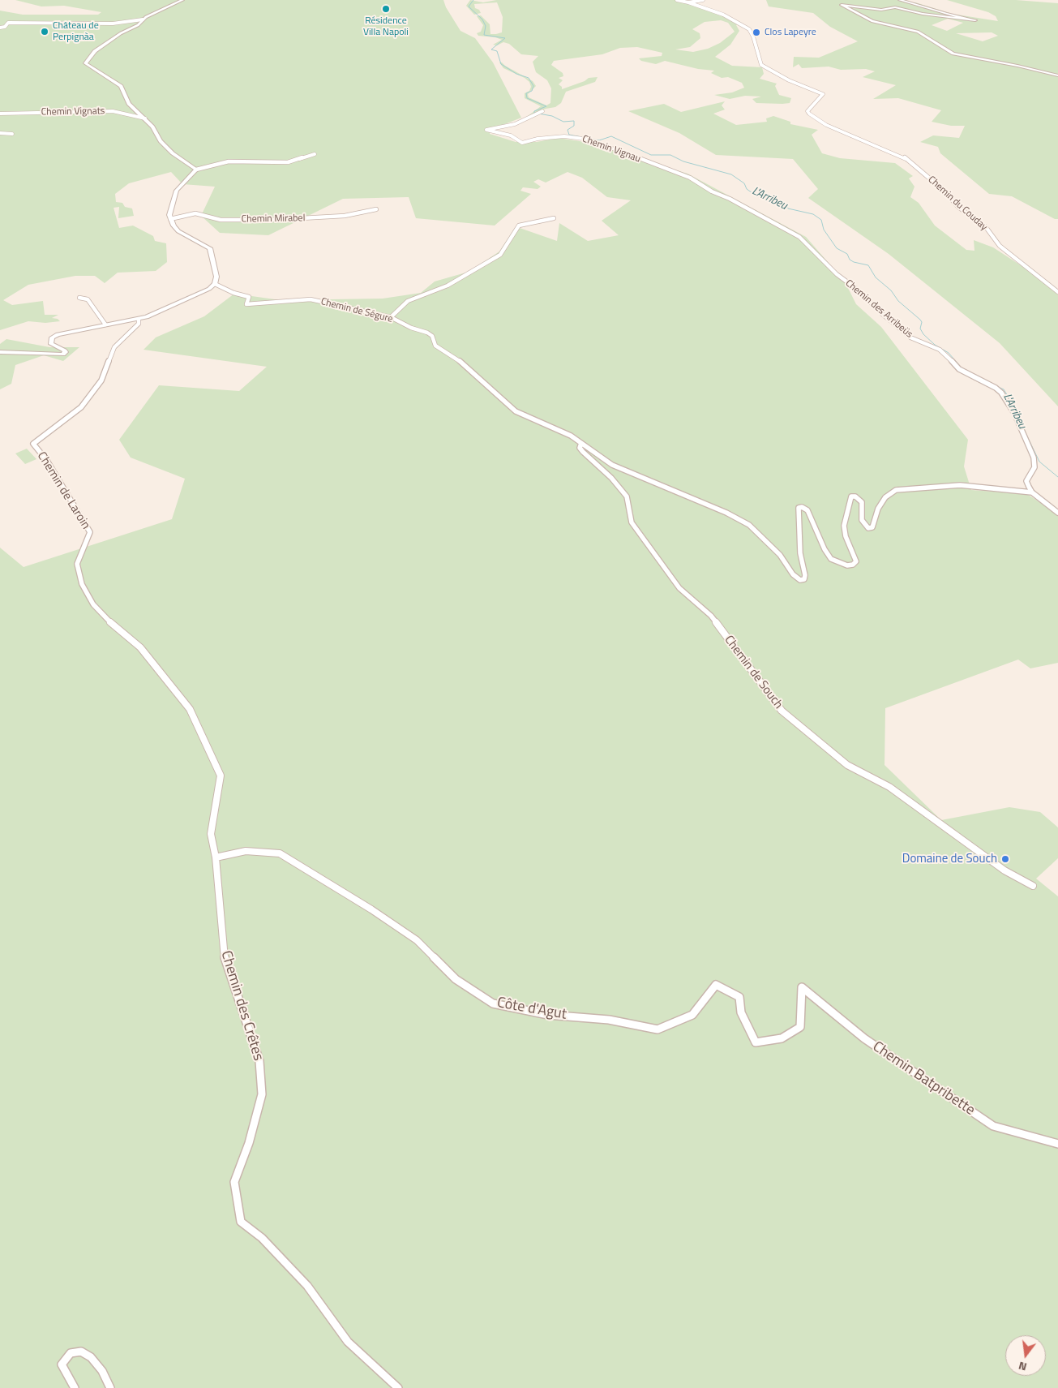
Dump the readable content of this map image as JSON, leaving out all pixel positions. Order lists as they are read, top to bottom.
{
  "streets": {
    "street": [
      "Chemin Vignats",
      "Chemin Vignau",
      "Chemin du Couday",
      "Chemin Mirabel",
      "Chemin des Arribeüs",
      "Chemin de Ségure",
      "Chemin de Laroin",
      "Chemin de Souch",
      "Chemin des Crêtes",
      "Côte d'Agut",
      "Chemin Batpribette"
    ]
  },
  "crossings": [
    ["Chemin Vignau", "Chemin des Arribeüs"],
    ["Chemin de Ségure", "Chemin de Souch"],
    ["Chemin de Laroin", "Chemin des Crêtes"],
    ["Chemin des Crêtes", "Côte d'Agut"],
    ["Côte d'Agut", "Chemin Batpribette"]
  ],
  "water": ["L'Arribeu"],
  "places": [
    "Résidence Villa Napoli",
    "Château de Perpignàa",
    "Clos Lapeyre",
    "Domaine de Souch"
  ],
  "north": "bottom"
}
